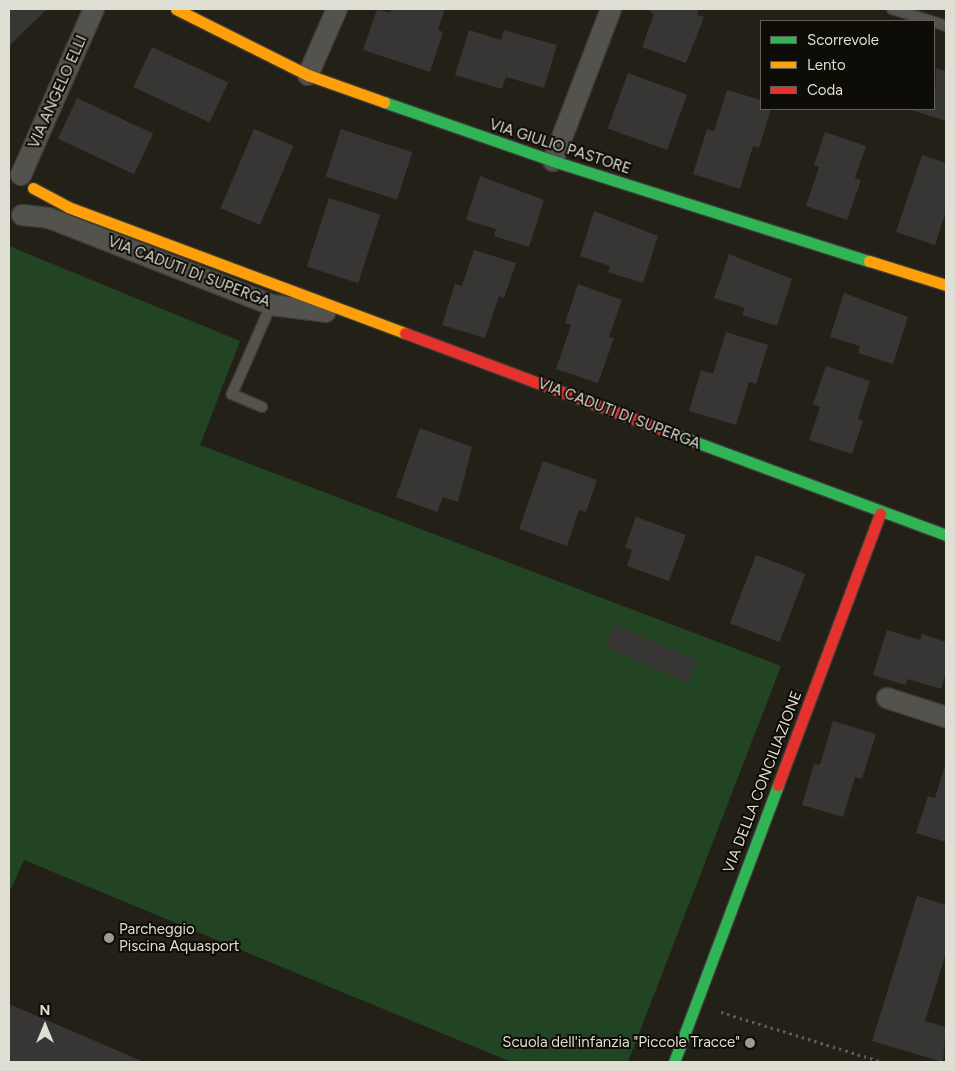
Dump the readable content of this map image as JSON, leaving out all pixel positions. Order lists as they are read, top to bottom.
{
  "streets": {
    "street": [
      "VIA ANGELO ELLI",
      "VIA GIULIO PASTORE",
      "VIA CADUTI DI SUPERGA",
      "VIA DELLA CONCILIAZIONE"
    ]
  },
  "crossings": [
    ["VIA ANGELO ELLI", "VIA CADUTI DI SUPERGA"],
    ["VIA CADUTI DI SUPERGA", "VIA DELLA CONCILIAZIONE"]
  ],
  "places": ["Parcheggio Piscina Aquasport", "Scuola dell'infanzia \"Piccole Tracce\""],
  "legend": ["Scorrevole", "Lento", "Coda"],
  "north": "top"
}
